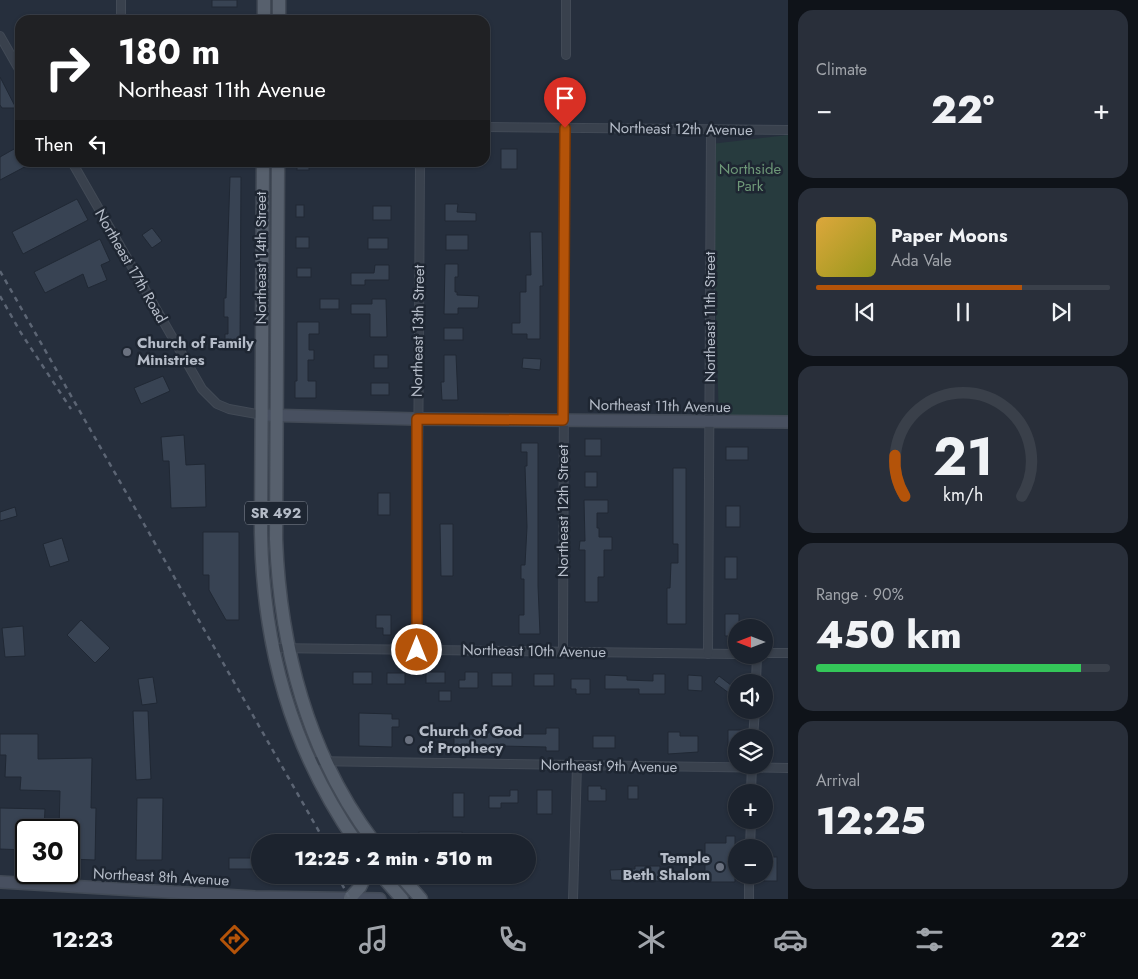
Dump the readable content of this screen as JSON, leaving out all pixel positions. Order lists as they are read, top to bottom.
{
  "streets": {
    "main road": ["Northeast 14th Street", "SR 492"],
    "street": [
      "Northeast 12th Avenue",
      "Northeast 17th Road",
      "Northeast 11th Street",
      "Northeast 13th Street",
      "Northeast 11th Avenue",
      "Northeast 12th Street",
      "Northeast 10th Avenue",
      "Northeast 9th Avenue",
      "Northeast 8th Avenue"
    ]
  },
  "crossings": [
    ["Northeast 12th Avenue", "Northeast 11th Street"],
    ["Northeast 12th Avenue", "Northeast 12th Street"],
    ["Northeast 14th Street", "Northeast 17th Road"],
    ["Northeast 14th Street", "Northeast 11th Avenue"],
    ["Northeast 14th Street", "Northeast 10th Avenue"],
    ["Northeast 14th Street", "Northeast 9th Avenue"],
    ["Northeast 17th Road", "Northeast 11th Avenue"],
    ["Northeast 11th Street", "Northeast 11th Avenue"],
    ["Northeast 11th Street", "Northeast 10th Avenue"],
    ["Northeast 13th Street", "Northeast 11th Avenue"],
    ["Northeast 13th Street", "Northeast 10th Avenue"],
    ["Northeast 11th Avenue", "Northeast 12th Street"],
    ["Northeast 12th Street", "Northeast 10th Avenue"]
  ],
  "parks": ["Northside Park"],
  "places": ["Church of Family Ministries", "Church of God of Prophecy", "Temple Beth Shalom"],
  "north": "left",
  "page": {
    "tile": [
      "Climate",
      ["Range · 90%", "450 km"],
      ["Arrival", "12:25"]
    ],
    "turn": ["180 m", "Northeast 11th Avenue"],
    "heat": ["−", "22°", "+"],
    "then": "Then",
    "song": ["Paper Moons", "Ada Vale"],
    "map_buttons": ["+", "−"],
    "limit": "30",
    "trip": "12:25 · 2 min · 510 m",
    "tabs": ["12:23", "22°"],
    "gauge": ["21", "km/h"]
  }
}
